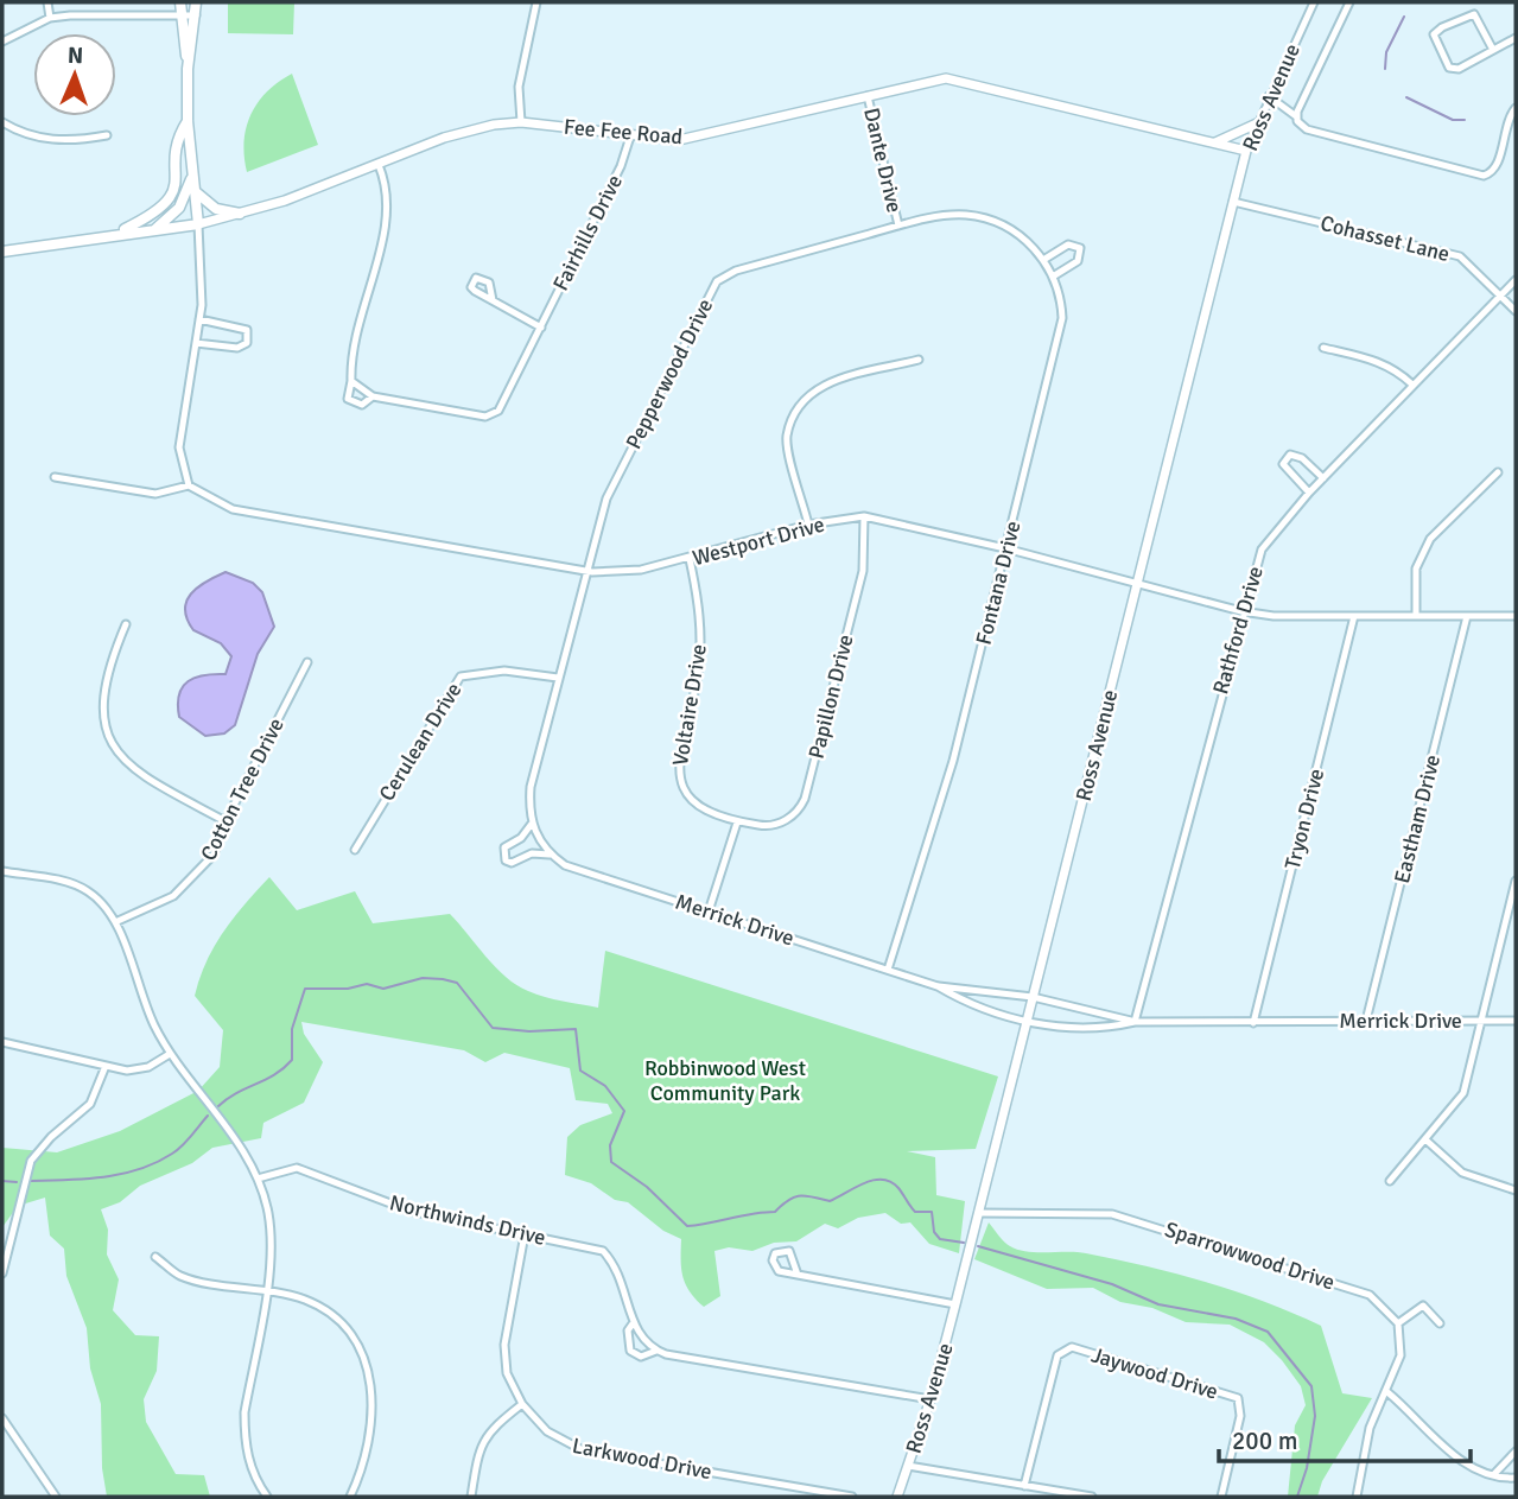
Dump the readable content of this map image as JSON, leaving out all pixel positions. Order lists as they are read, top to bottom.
{
  "streets": {
    "main road": ["Fee Fee Road"],
    "street": [
      "Ross Avenue",
      "Dante Drive",
      "Fairhills Drive",
      "Cohasset Lane",
      "Pepperwood Drive",
      "Westport Drive",
      "Fontana Drive",
      "Rathford Drive",
      "Papillon Drive",
      "Voltaire Drive",
      "Cerulean Drive",
      "Cotton Tree Drive",
      "Tryon Drive",
      "Eastham Drive",
      "Merrick Drive",
      "Northwinds Drive",
      "Sparrowwood Drive",
      "Jaywood Drive",
      "Larkwood Drive"
    ]
  },
  "crossings": [
    ["Ross Avenue", "Fee Fee Road"],
    ["Ross Avenue", "Cohasset Lane"],
    ["Ross Avenue", "Westport Drive"],
    ["Ross Avenue", "Merrick Drive"],
    ["Ross Avenue", "Northwinds Drive"],
    ["Ross Avenue", "Sparrowwood Drive"],
    ["Fee Fee Road", "Dante Drive"],
    ["Fee Fee Road", "Fairhills Drive"],
    ["Dante Drive", "Pepperwood Drive"],
    ["Cohasset Lane", "Rathford Drive"],
    ["Pepperwood Drive", "Westport Drive"],
    ["Pepperwood Drive", "Fontana Drive"],
    ["Pepperwood Drive", "Cerulean Drive"],
    ["Pepperwood Drive", "Merrick Drive"],
    ["Westport Drive", "Fontana Drive"],
    ["Westport Drive", "Rathford Drive"],
    ["Westport Drive", "Papillon Drive"],
    ["Westport Drive", "Voltaire Drive"],
    ["Westport Drive", "Tryon Drive"],
    ["Westport Drive", "Eastham Drive"],
    ["Fontana Drive", "Merrick Drive"],
    ["Rathford Drive", "Merrick Drive"],
    ["Papillon Drive", "Voltaire Drive"],
    ["Tryon Drive", "Merrick Drive"],
    ["Eastham Drive", "Merrick Drive"],
    ["Northwinds Drive", "Larkwood Drive"]
  ],
  "parks": ["Robbinwood West Community Park"],
  "scale_bar": "200 m",
  "north": "top"
}
